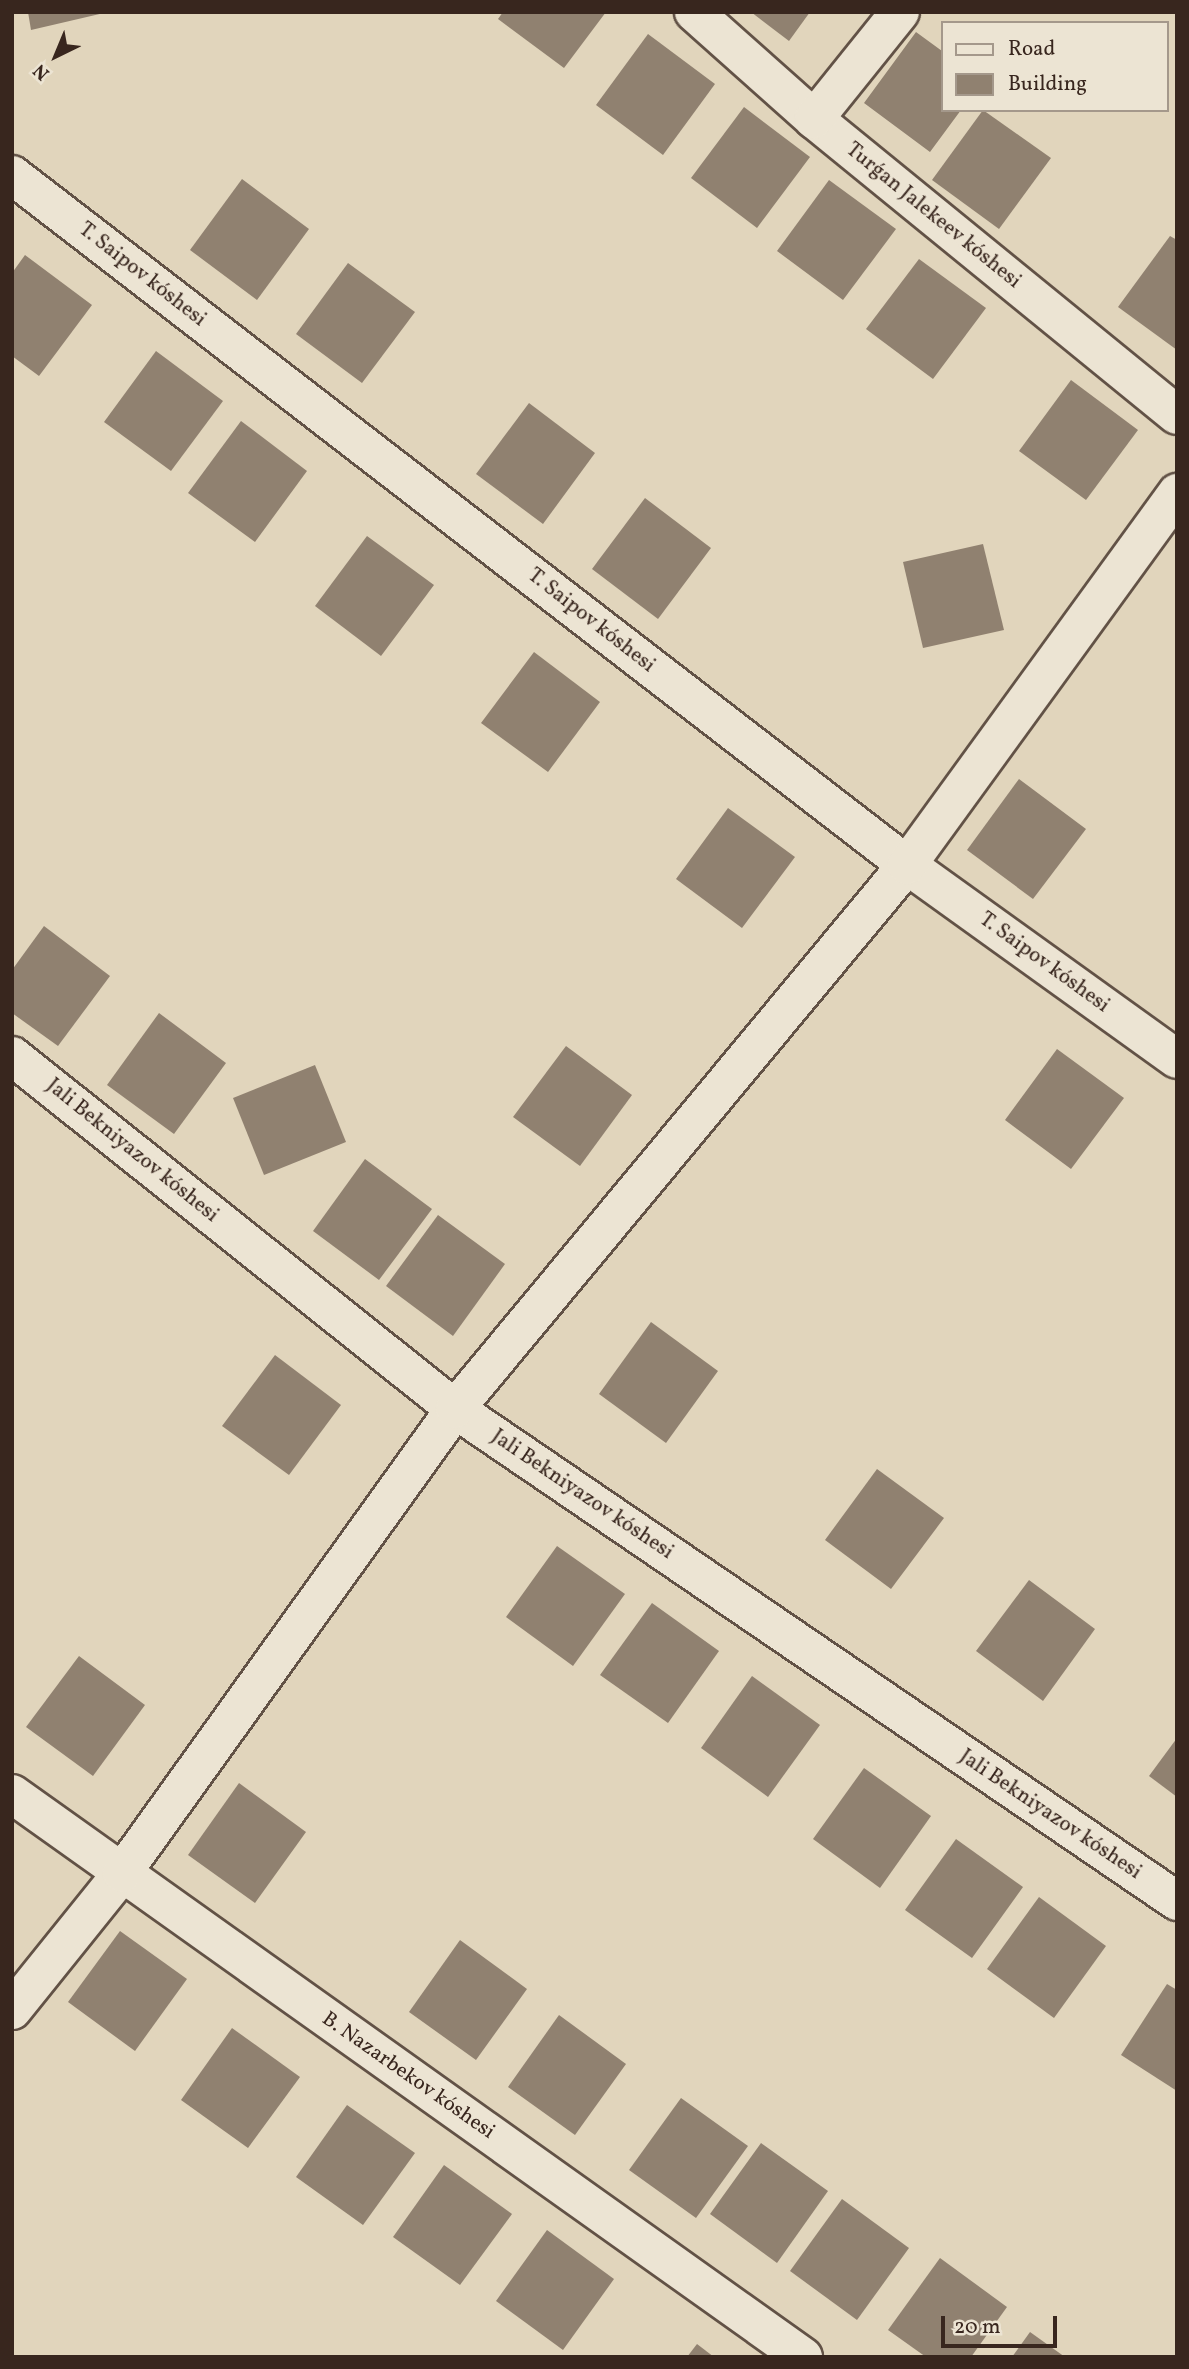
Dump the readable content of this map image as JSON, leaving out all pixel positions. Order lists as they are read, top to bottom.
{
  "streets": {
    "street": [
      "Turǵan Jalekeev kóshesi",
      "T. Saipov kóshesi",
      "Jali Bekniyazov kóshesi",
      "B. Nazarbekov kóshesi"
    ]
  },
  "legend": ["Road", "Building"],
  "scale_bar": "20 m",
  "north": "bottom left"
}
